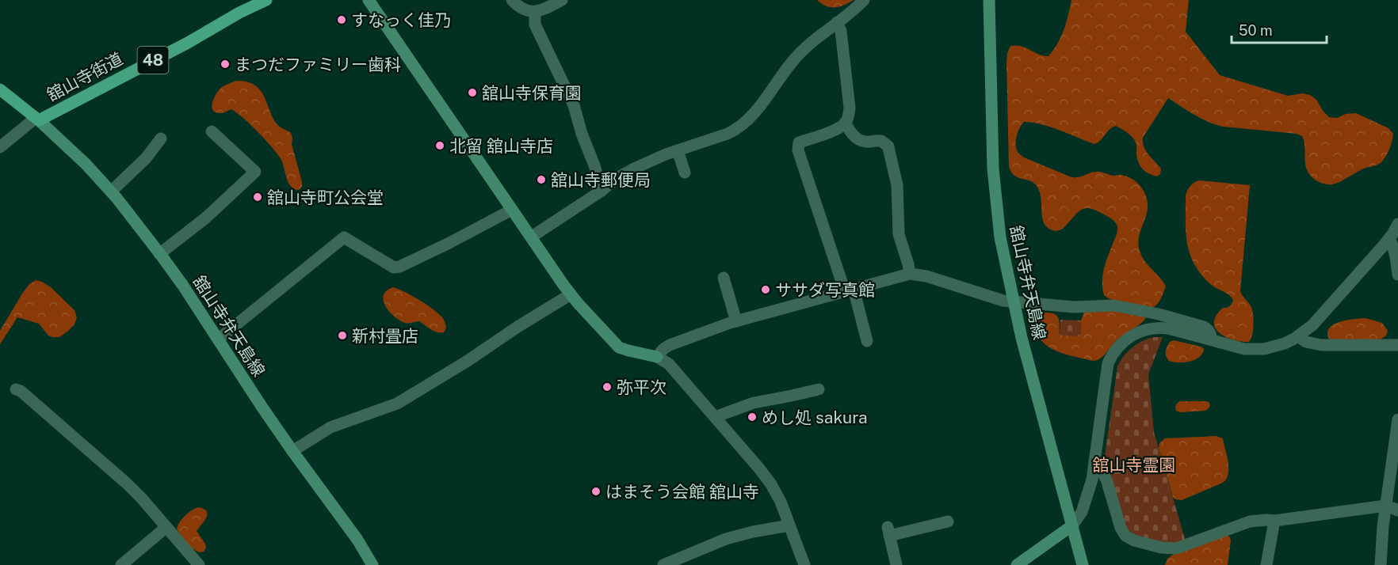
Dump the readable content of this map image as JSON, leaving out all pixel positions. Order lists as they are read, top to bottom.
{
  "streets": {
    "main road": ["48", "舘山寺街道", "舘山寺弁天島線"]
  },
  "crossings": [
    ["舘山寺街道", "舘山寺弁天島線"]
  ],
  "parks": ["舘山寺霊園"],
  "places": [
    "すなっく佳乃",
    "まつだファミリー歯科",
    "舘山寺保育園",
    "北留 舘山寺店",
    "舘山寺郵便局",
    "舘山寺町公会堂",
    "ササダ写真館",
    "新村畳店",
    "弥平次",
    "めし処 sakura",
    "はまそう会館 舘山寺"
  ],
  "scale_bar": "50 m"
}
